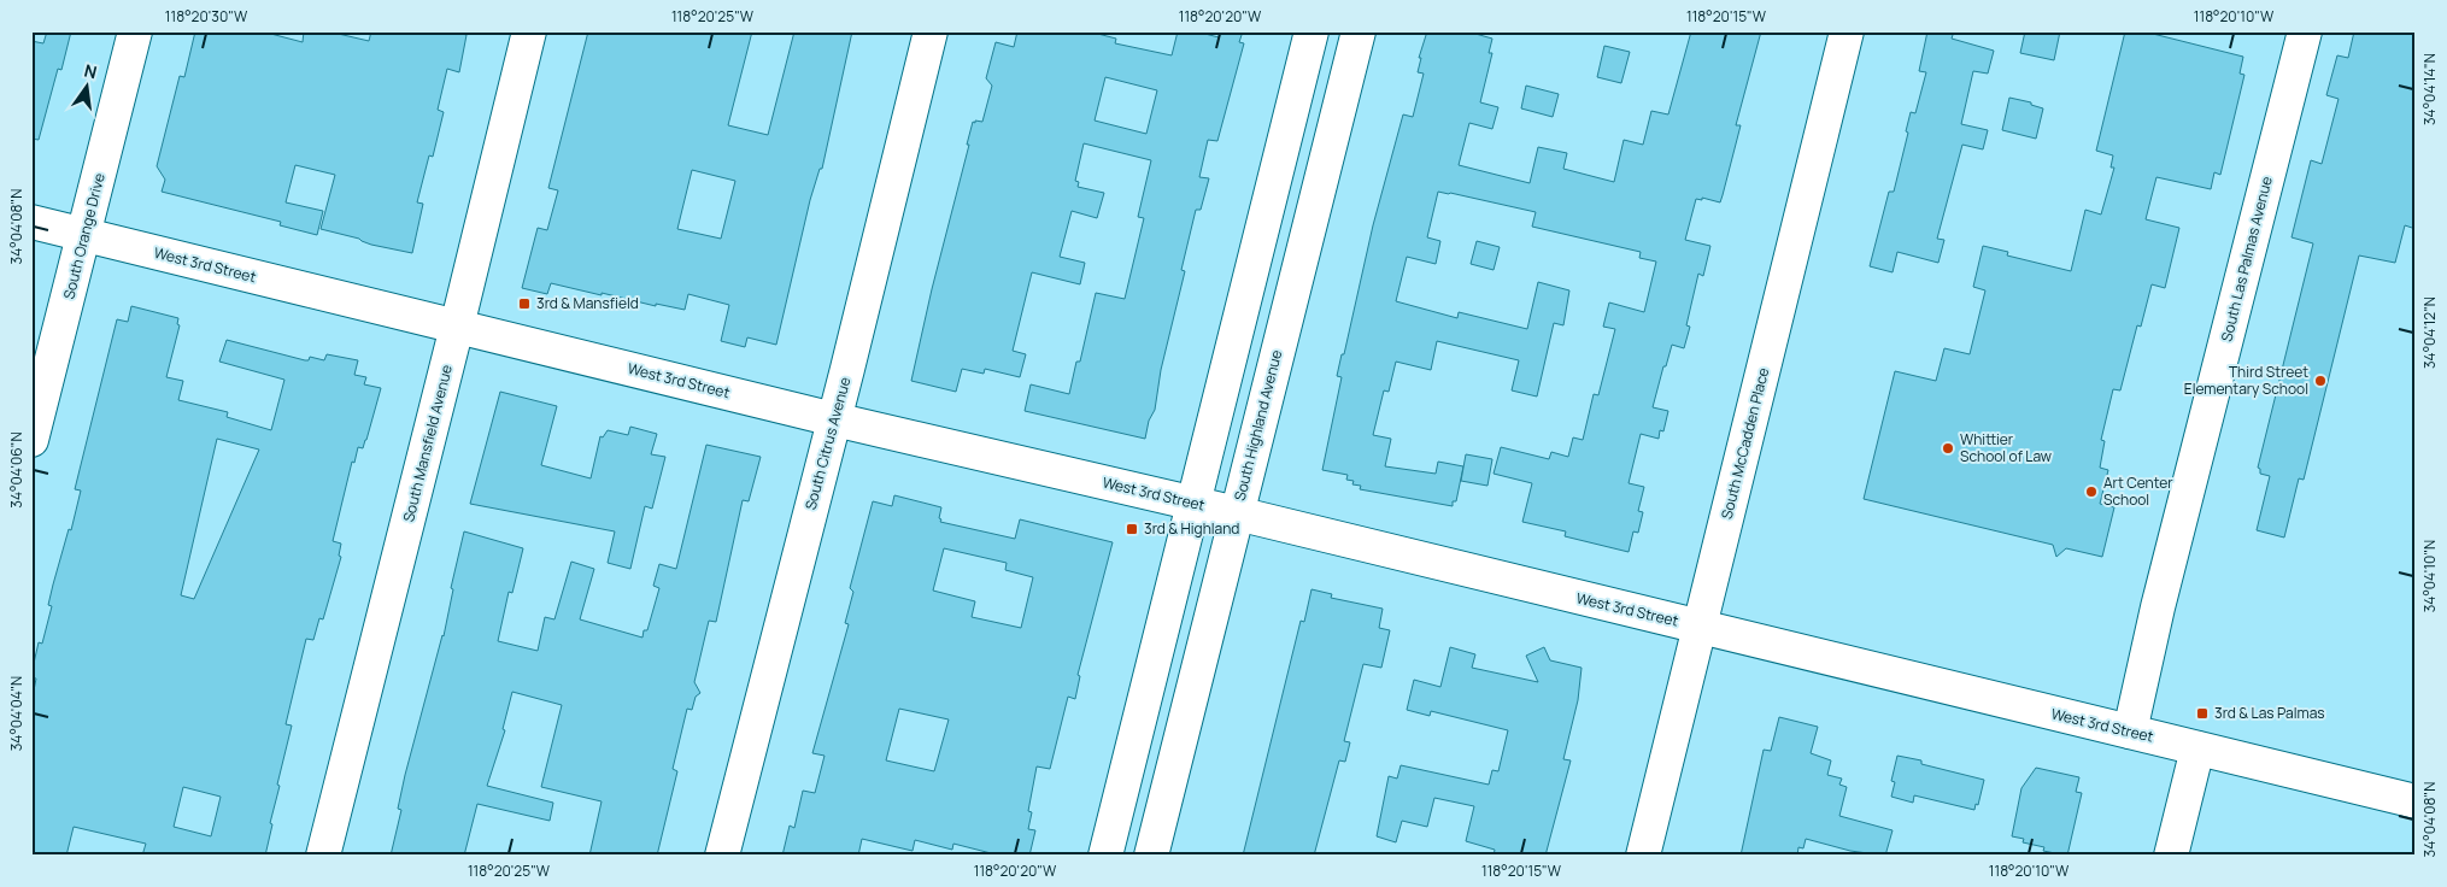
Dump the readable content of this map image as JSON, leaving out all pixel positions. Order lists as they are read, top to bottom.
{
  "streets": {
    "main road": [
      "South Orange Drive",
      "South Las Palmas Avenue",
      "West 3rd Street",
      "South Highland Avenue",
      "South Mansfield Avenue",
      "South Citrus Avenue",
      "South McCadden Place"
    ]
  },
  "crossings": [
    ["South Orange Drive", "West 3rd Street"],
    ["South Las Palmas Avenue", "West 3rd Street"],
    ["West 3rd Street", "South Highland Avenue"],
    ["West 3rd Street", "South Mansfield Avenue"],
    ["West 3rd Street", "South Citrus Avenue"],
    ["West 3rd Street", "South McCadden Place"]
  ],
  "places": {
    "transit": ["3rd & Mansfield", "3rd & Highland", "3rd & Las Palmas"],
    "other": ["Third Street Elementary School", "Whittier School of Law", "Art Center School"]
  },
  "north": "top",
  "coordinates": [
    "118°20'30\"W",
    "118°20'25\"W",
    "118°20'20\"W",
    "118°20'15\"W",
    "118°20'10\"W",
    "34°04'14\"N",
    "34°04'08\"N",
    "34°04'12\"N",
    "34°04'06\"N",
    "34°04'10\"N",
    "34°04'04\"N"
  ]
}
